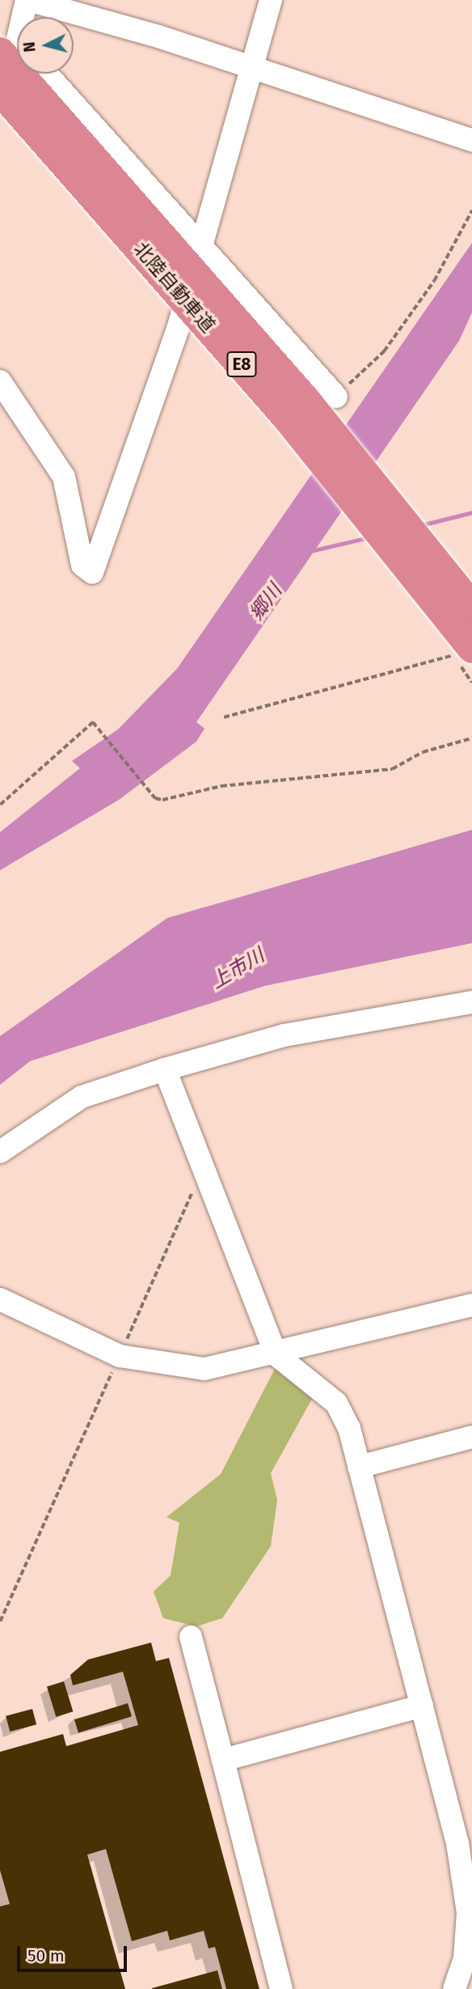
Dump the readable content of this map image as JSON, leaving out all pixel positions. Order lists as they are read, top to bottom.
{
  "streets": {
    "highway": ["北陸自動車道", "E8"]
  },
  "water": ["郷川", "上市川"],
  "scale_bar": "50 m",
  "north": "left"
}
